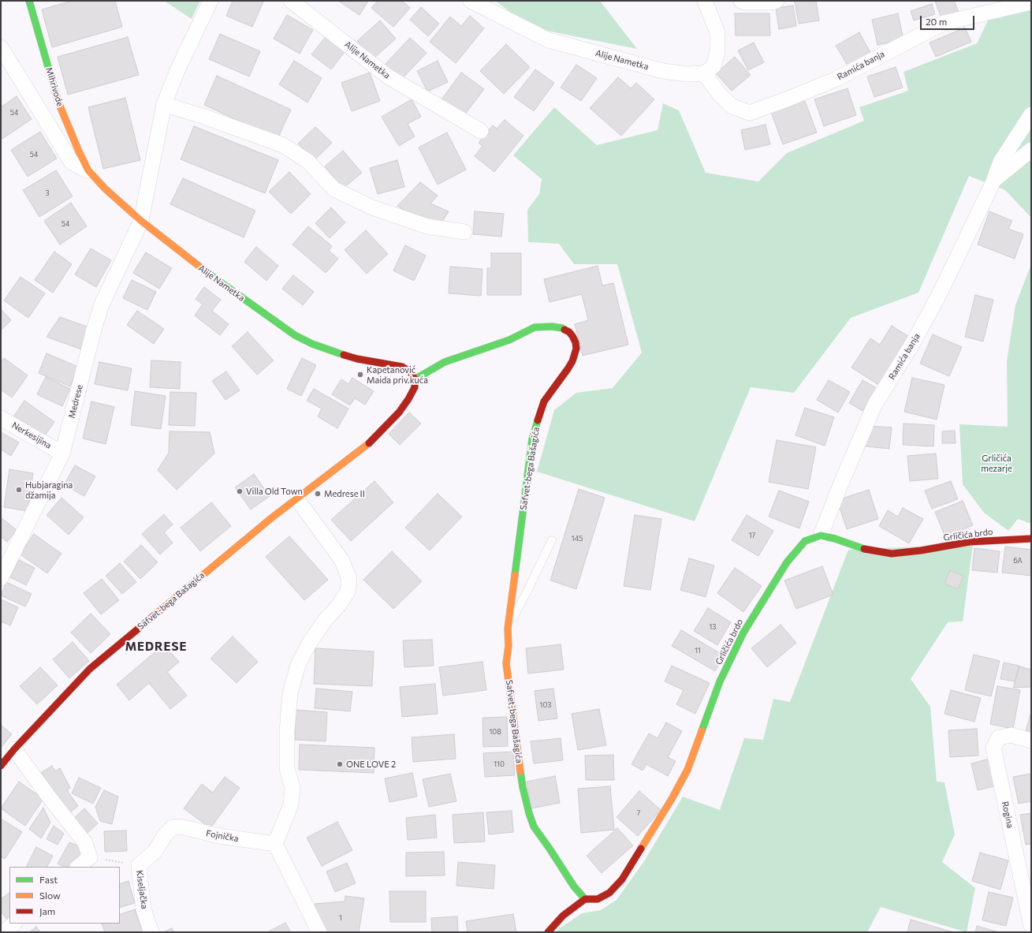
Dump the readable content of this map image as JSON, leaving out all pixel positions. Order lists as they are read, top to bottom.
{
  "streets": {
    "street": [
      "Alije Nametka",
      "Ramića banja",
      "Mihrivode",
      "Medrese",
      "Nerkesijina",
      "Safvet-bega Bašagića",
      "Grličića brdo",
      "Rogina",
      "Fojnička",
      "Kiseljačka"
    ]
  },
  "crossings": [
    ["Alije Nametka", "Ramića banja"],
    ["Alije Nametka", "Mihrivode"],
    ["Alije Nametka", "Medrese"],
    ["Alije Nametka", "Safvet-bega Bašagića"],
    ["Ramića banja", "Grličića brdo"],
    ["Mihrivode", "Medrese"],
    ["Medrese", "Nerkesijina"],
    ["Safvet-bega Bašagića", "Grličića brdo"],
    ["Fojnička", "Kiseljačka"]
  ],
  "districts": ["MEDRESE"],
  "parks": ["Grličića mezarje"],
  "places": [
    "Kapetanović Maida priv.kuća",
    "Hubjaragina džamija",
    "Villa Old Town",
    "Medrese II",
    "ONE LOVE 2"
  ],
  "house_numbers": [
    "54",
    "54",
    "3",
    "54",
    "17",
    "145",
    "6A",
    "13",
    "11",
    "103",
    "108",
    "110",
    "7",
    "1"
  ],
  "legend": ["Fast", "Slow", "Jam"],
  "scale_bar": "20 m"
}
